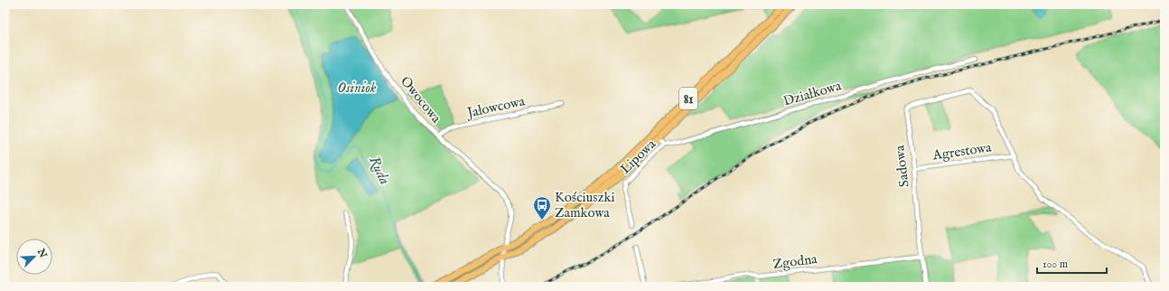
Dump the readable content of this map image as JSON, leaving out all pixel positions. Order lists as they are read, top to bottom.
{
  "streets": {
    "main road": ["81"],
    "street": [
      "Działkowa",
      "Owocowa",
      "Jałowcowa",
      "Agrestowa",
      "Lipowa",
      "Sadowa",
      "Zgodna"
    ]
  },
  "crossings": [
    ["Działkowa", "Lipowa"],
    ["81", "Owocowa"],
    ["Owocowa", "Jałowcowa"],
    ["Agrestowa", "Sadowa"],
    ["Sadowa", "Zgodna"]
  ],
  "water": ["Osiniok", "Ruda"],
  "places": {
    "bus stop": ["Kościuszki Zamkowa"]
  },
  "scale_bar": "100 m",
  "north": "top right"
}
